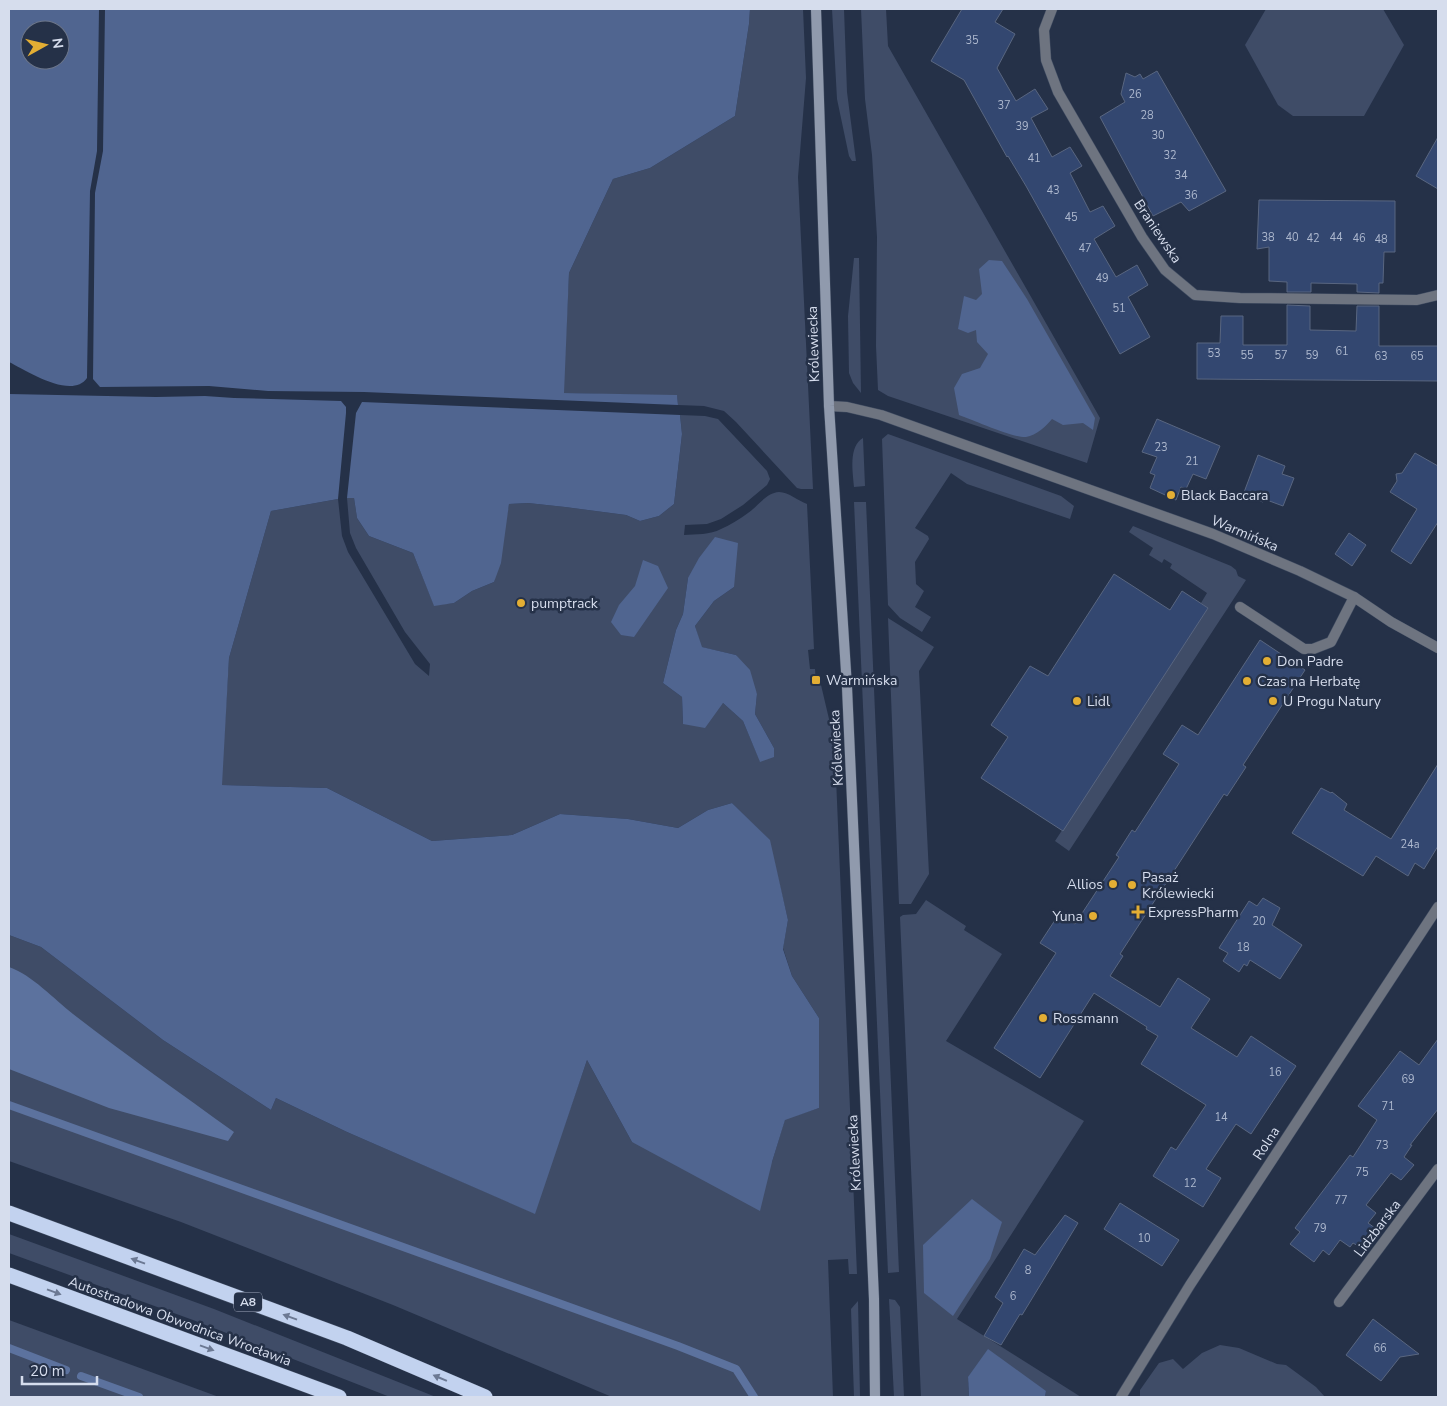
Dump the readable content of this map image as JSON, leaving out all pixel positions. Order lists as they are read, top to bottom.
{
  "streets": {
    "highway": ["A8", "Autostradowa Obwodnica Wrocławia"],
    "street": [
      "Braniewska",
      "Królewiecka",
      "Warmińska",
      "Rolna",
      "Lidzbarska"
    ]
  },
  "crossings": [
    ["Królewiecka", "Warmińska"]
  ],
  "places": {
    "other": [
      "Black Baccara",
      "pumptrack",
      "Don Padre",
      "Czas na Herbatę",
      "Lidl",
      "U Progu Natury",
      "Allios",
      "Pasaż Królewiecki",
      "Yuna",
      "Rossmann"
    ],
    "transit": ["Warmińska"],
    "health": ["ExpressPharm"]
  },
  "house_numbers": [
    "35",
    "26",
    "37",
    "28",
    "39",
    "30",
    "32",
    "41",
    "34",
    "43",
    "36",
    "45",
    "38",
    "40",
    "44",
    "42",
    "46",
    "48",
    "47",
    "49",
    "51",
    "61",
    "53",
    "55",
    "57",
    "59",
    "63",
    "65",
    "23",
    "21",
    "24a",
    "20",
    "18",
    "16",
    "69",
    "71",
    "14",
    "73",
    "75",
    "12",
    "77",
    "79",
    "10",
    "8",
    "6",
    "66"
  ],
  "scale_bar": "20 m",
  "north": "right"
}
